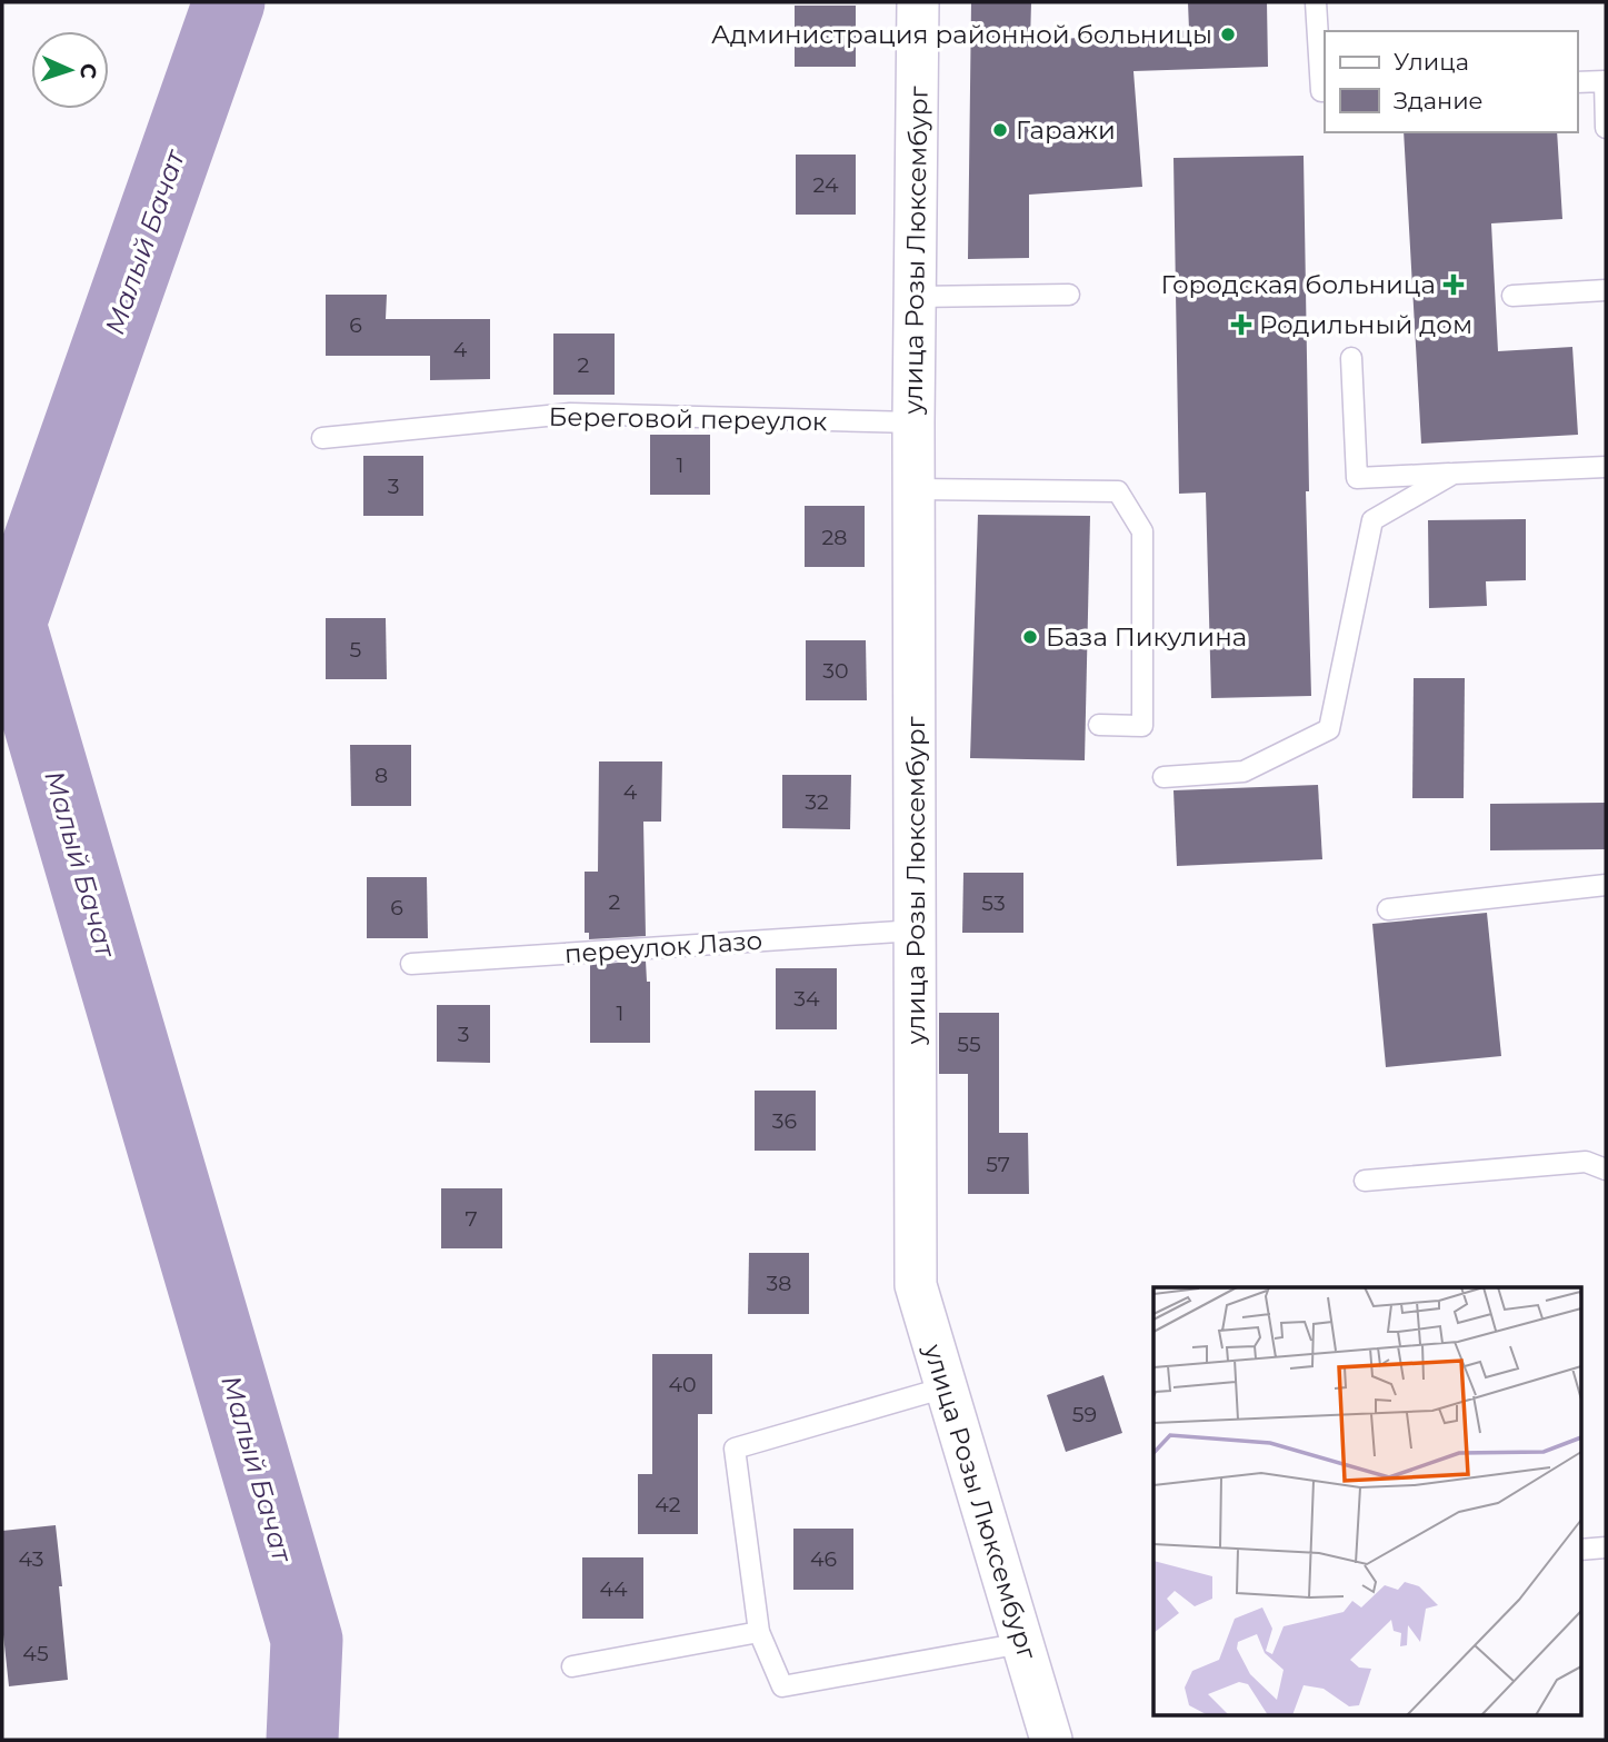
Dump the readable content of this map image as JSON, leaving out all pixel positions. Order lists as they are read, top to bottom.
{
  "streets": {
    "street": ["улица Розы Люксембург"],
    "lane": ["Береговой переулок", "переулок Лазо"]
  },
  "crossings": [
    ["улица Розы Люксембург", "Береговой переулок"],
    ["улица Розы Люксембург", "переулок Лазо"]
  ],
  "water": ["Малый Бачат"],
  "places": {
    "other": ["Администрация районной больницы", "Гаражи", "База Пикулина"],
    "health": ["Городская больница", "Родильный дом"]
  },
  "house_numbers": [
    "24",
    "6",
    "4",
    "2",
    "1",
    "3",
    "28",
    "5",
    "30",
    "8",
    "4",
    "32",
    "2",
    "53",
    "6",
    "34",
    "1",
    "3",
    "55",
    "36",
    "57",
    "7",
    "38",
    "40",
    "59",
    "42",
    "43",
    "46",
    "44",
    "45"
  ],
  "legend": ["Улица", "Здание"],
  "north": "right"
}
